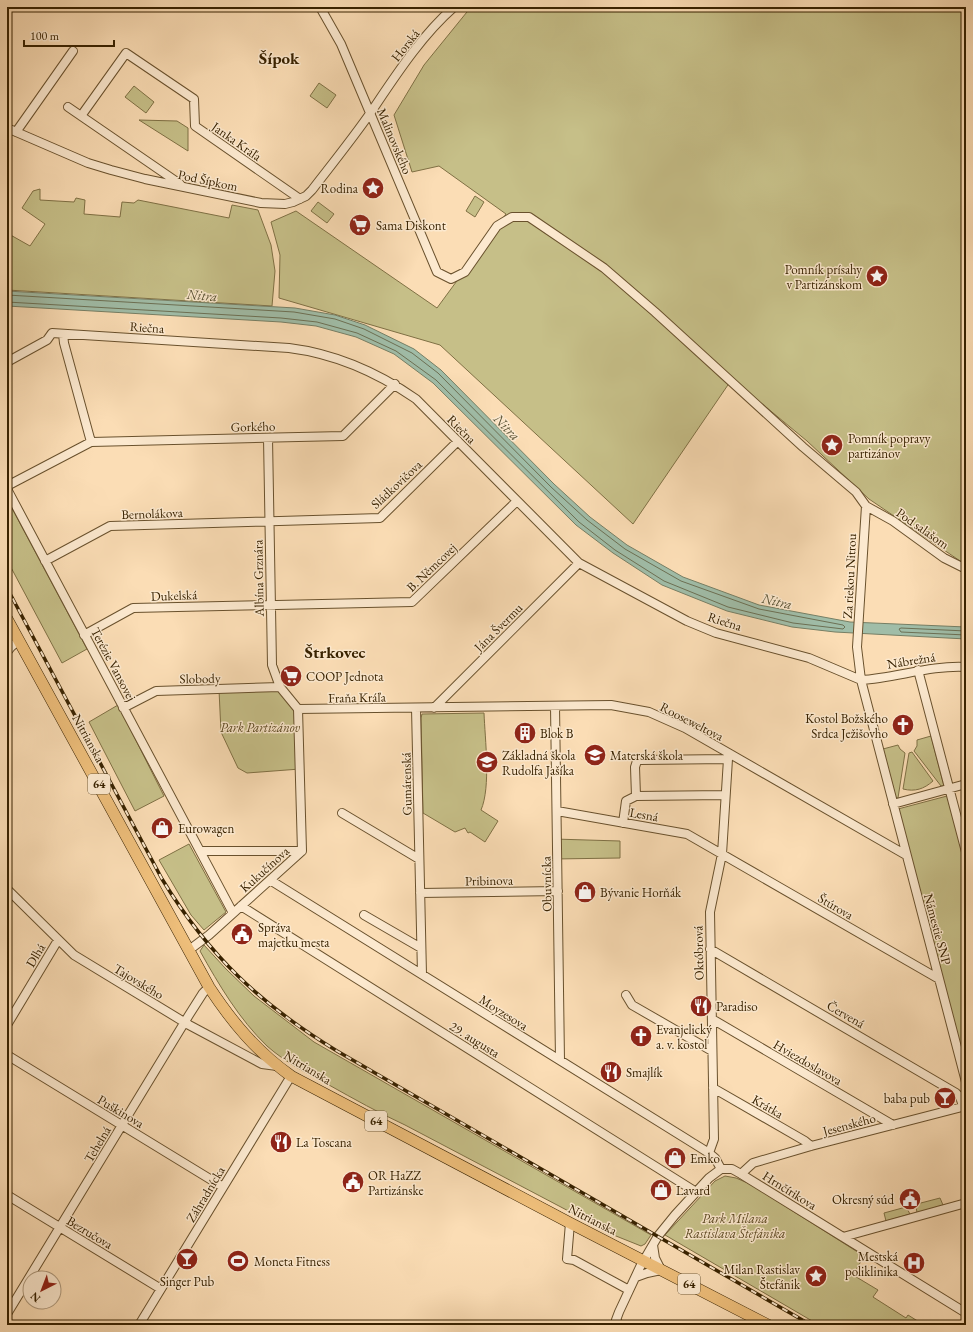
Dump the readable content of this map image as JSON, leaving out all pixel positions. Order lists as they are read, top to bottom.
{
  "streets": {
    "main road": ["Nitrianska", "64"],
    "street": [
      "Horská",
      "Janka Kráľa",
      "Malinovského",
      "Pod Šípkom",
      "Riečna",
      "Gorkého",
      "Sládkovičova",
      "Bernolákova",
      "Pod salašom",
      "B. Němcovej",
      "Za riekou Nitrou",
      "Albína Grznára",
      "Dukelská",
      "Jána Švermu",
      "Nábrežná",
      "Terézie Vansovej",
      "Slobody",
      "Fraňa Kráľa",
      "Rooseweltova",
      "Gumárenská",
      "Lesná",
      "Kukučínova",
      "Pribinova",
      "Obuvnícka",
      "Štúrova",
      "Námestie SNP",
      "Októbrová",
      "Dlhá",
      "Tajovského",
      "Moyzesova",
      "Červená",
      "29. augusta",
      "Hviezdoslavova",
      "Krátka",
      "Puškinova",
      "Jesenského",
      "Tehelná",
      "Hrnčírikova",
      "Záhradnícka",
      "Bezručova"
    ]
  },
  "crossings": [
    ["Horská", "Malinovského"],
    ["Janka Kráľa", "Pod Šípkom"],
    ["Malinovského", "Pod salašom"],
    ["Malinovského", "Za riekou Nitrou"],
    ["Riečna", "Gorkého"],
    ["Riečna", "Sládkovičova"],
    ["Riečna", "B. Němcovej"],
    ["Riečna", "Jána Švermu"],
    ["Riečna", "Nábrežná"],
    ["Riečna", "Námestie SNP"],
    ["Gorkého", "Albína Grznára"],
    ["Sládkovičova", "Bernolákova"],
    ["Sládkovičova", "Albína Grznára"],
    ["Bernolákova", "Albína Grznára"],
    ["Bernolákova", "Terézie Vansovej"],
    ["Pod salašom", "Za riekou Nitrou"],
    ["B. Němcovej", "Albína Grznára"],
    ["B. Němcovej", "Dukelská"],
    ["Za riekou Nitrou", "Námestie SNP"],
    ["Albína Grznára", "Dukelská"],
    ["Albína Grznára", "Slobody"],
    ["Albína Grznára", "Fraňa Kráľa"],
    ["Albína Grznára", "Kukučínova"],
    ["Dukelská", "Terézie Vansovej"],
    ["Jána Švermu", "Rooseweltova"],
    ["Nábrežná", "Námestie SNP"],
    ["Terézie Vansovej", "Slobody"],
    ["Terézie Vansovej", "Kukučínova"],
    ["Fraňa Kráľa", "Rooseweltova"],
    ["Fraňa Kráľa", "Gumárenská"],
    ["Fraňa Kráľa", "Kukučínova"],
    ["Rooseweltova", "Gumárenská"],
    ["Rooseweltova", "Obuvnícka"],
    ["Rooseweltova", "Námestie SNP"],
    ["Rooseweltova", "Októbrová"],
    ["Nitrianska", "Kukučínova"],
    ["Nitrianska", "Tajovského"],
    ["Nitrianska", "Tehelná"],
    ["Nitrianska", "Záhradnícka"],
    ["Gumárenská", "Pribinova"],
    ["Gumárenská", "Moyzesova"],
    ["Lesná", "Obuvnícka"],
    ["Lesná", "Štúrova"],
    ["Lesná", "Októbrová"],
    ["Kukučínova", "Moyzesova"],
    ["Kukučínova", "29. augusta"],
    ["Pribinova", "Obuvnícka"],
    ["Obuvnícka", "Moyzesova"],
    ["Štúrova", "Námestie SNP"],
    ["Štúrova", "Októbrová"],
    ["Októbrová", "Moyzesova"],
    ["Októbrová", "Červená"],
    ["Októbrová", "Hviezdoslavova"],
    ["Októbrová", "Krátka"],
    ["Dlhá", "Tajovského"],
    ["Tajovského", "Tehelná"],
    ["Moyzesova", "Hrnčírikova"],
    ["Červená", "Jesenského"],
    ["Hviezdoslavova", "Jesenského"],
    ["Krátka", "Jesenského"],
    ["Puškinova", "Tehelná"],
    ["Puškinova", "Záhradnícka"],
    ["Jesenského", "Hrnčírikova"],
    ["Tehelná", "Bezručova"],
    ["Záhradnícka", "Bezručova"]
  ],
  "districts": ["Šípok", "Štrkovec"],
  "water": ["Nitra"],
  "parks": ["Park Partizánov", "Park Milana Rastislava Štefánika"],
  "places": {
    "place": [
      "Rodina",
      "Pomník prísahy v Partizánskom",
      "Pomník popravy partizánov",
      "Milan Rastislav Štefánik"
    ],
    "supermarket": ["Sama Diskont", "COOP Jednota"],
    "church": ["Kostol Božského Srdca Ježišovho", "Evanjelický a. v. kostol"],
    "building": ["Blok B"],
    "school or university": ["Materská škola", "Základná škola Rudolfa Jašíka"],
    "shop": [
      "Eurowagen",
      "Bývanie Horňák",
      "Emko",
      "Lavard"
    ],
    "public building": ["Správa majetku mesta", "OR HaZZ Partizánske", "Okresný súd"],
    "restaurant": ["Paradiso", "Smajlík", "La Toscana"],
    "bar": ["baba pub", "Singer Pub"],
    "sports": ["Moneta Fitness"],
    "hospital": ["Mestská poliklinika"]
  },
  "scale_bar": "100 m",
  "north": "bottom left"
}
